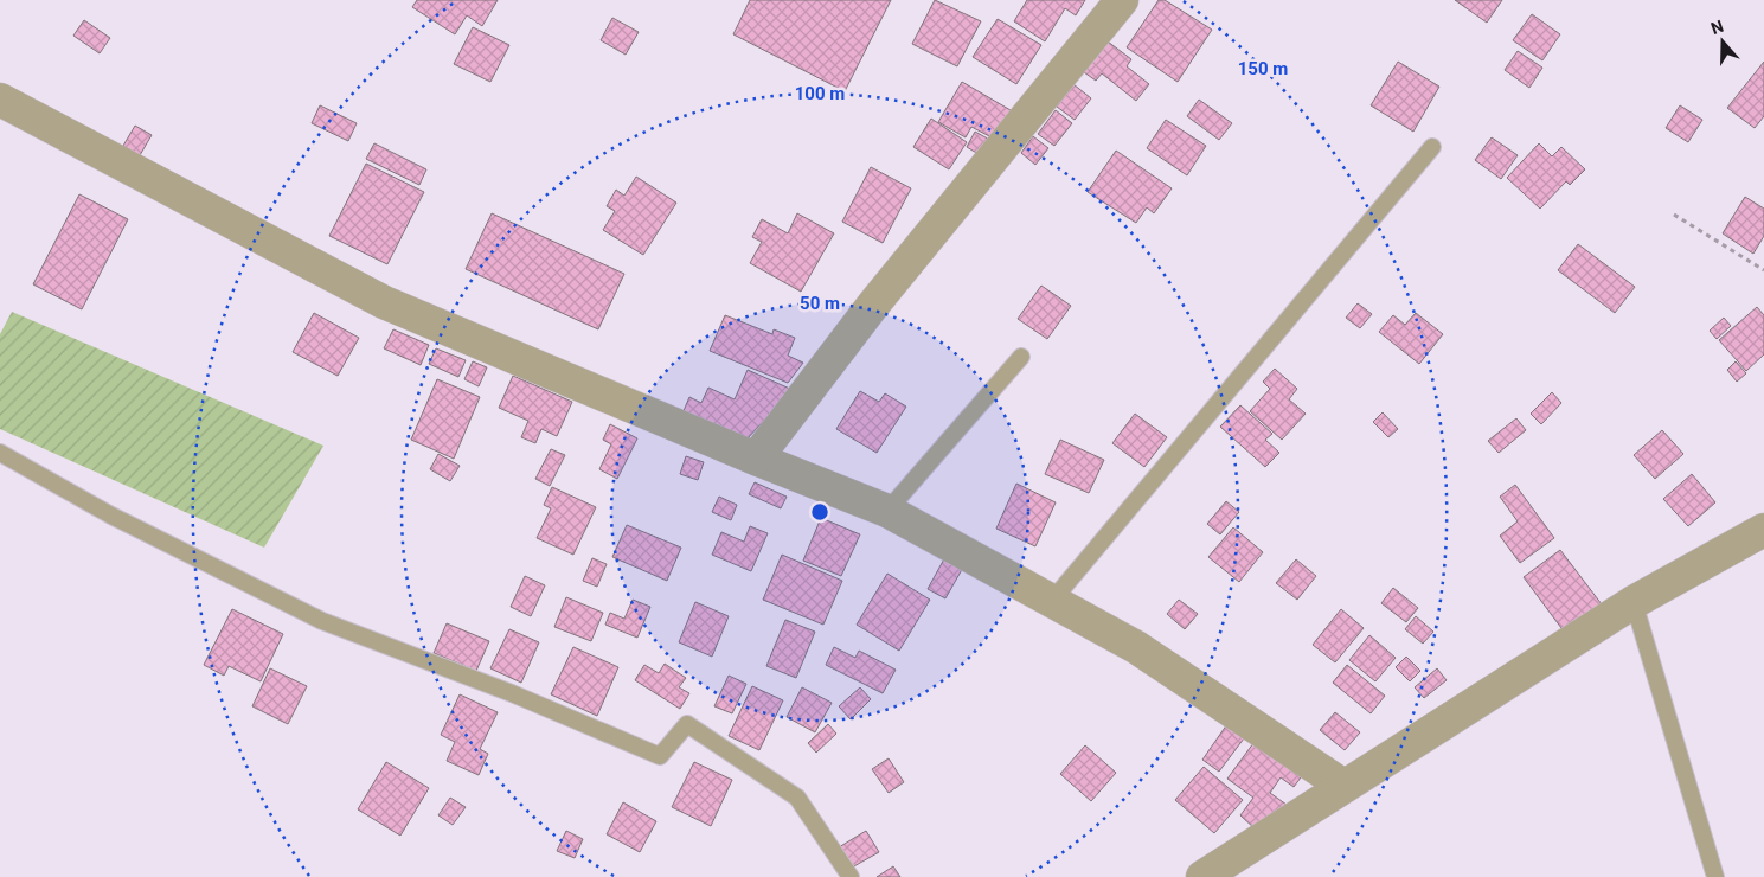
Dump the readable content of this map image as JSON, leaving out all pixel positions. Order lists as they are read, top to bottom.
{
  "north": "top",
  "rings": ["150 m", "100 m", "50 m"]
}
